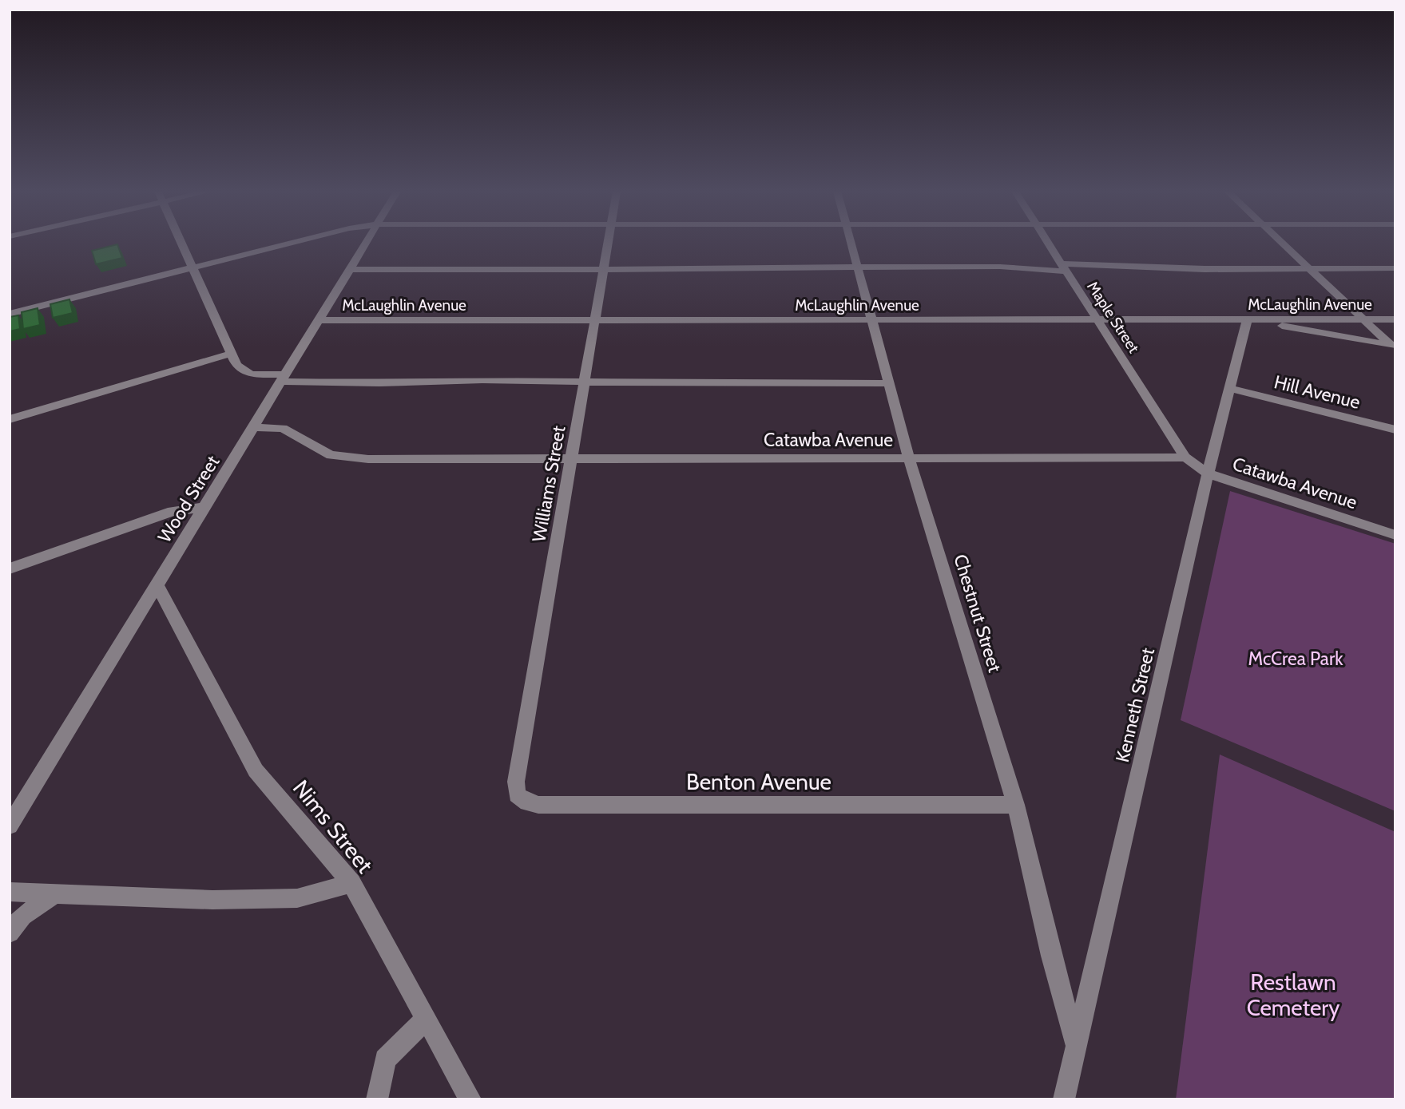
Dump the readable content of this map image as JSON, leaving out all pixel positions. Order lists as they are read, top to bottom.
{
  "streets": {
    "street": [
      "McLaughlin Avenue",
      "Maple Street",
      "Hill Avenue",
      "Catawba Avenue",
      "Williams Street",
      "Wood Street",
      "Chestnut Street",
      "Kenneth Street",
      "Benton Avenue",
      "Nims Street"
    ]
  },
  "crossings": [
    ["McLaughlin Avenue", "Maple Street"],
    ["McLaughlin Avenue", "Williams Street"],
    ["McLaughlin Avenue", "Wood Street"],
    ["McLaughlin Avenue", "Chestnut Street"],
    ["McLaughlin Avenue", "Kenneth Street"],
    ["Maple Street", "Catawba Avenue"],
    ["Hill Avenue", "Kenneth Street"],
    ["Catawba Avenue", "Williams Street"],
    ["Catawba Avenue", "Wood Street"],
    ["Catawba Avenue", "Chestnut Street"],
    ["Catawba Avenue", "Kenneth Street"],
    ["Williams Street", "Benton Avenue"],
    ["Wood Street", "Nims Street"],
    ["Chestnut Street", "Kenneth Street"],
    ["Chestnut Street", "Benton Avenue"]
  ],
  "parks": ["McCrea Park", "Restlawn Cemetery"]
}
